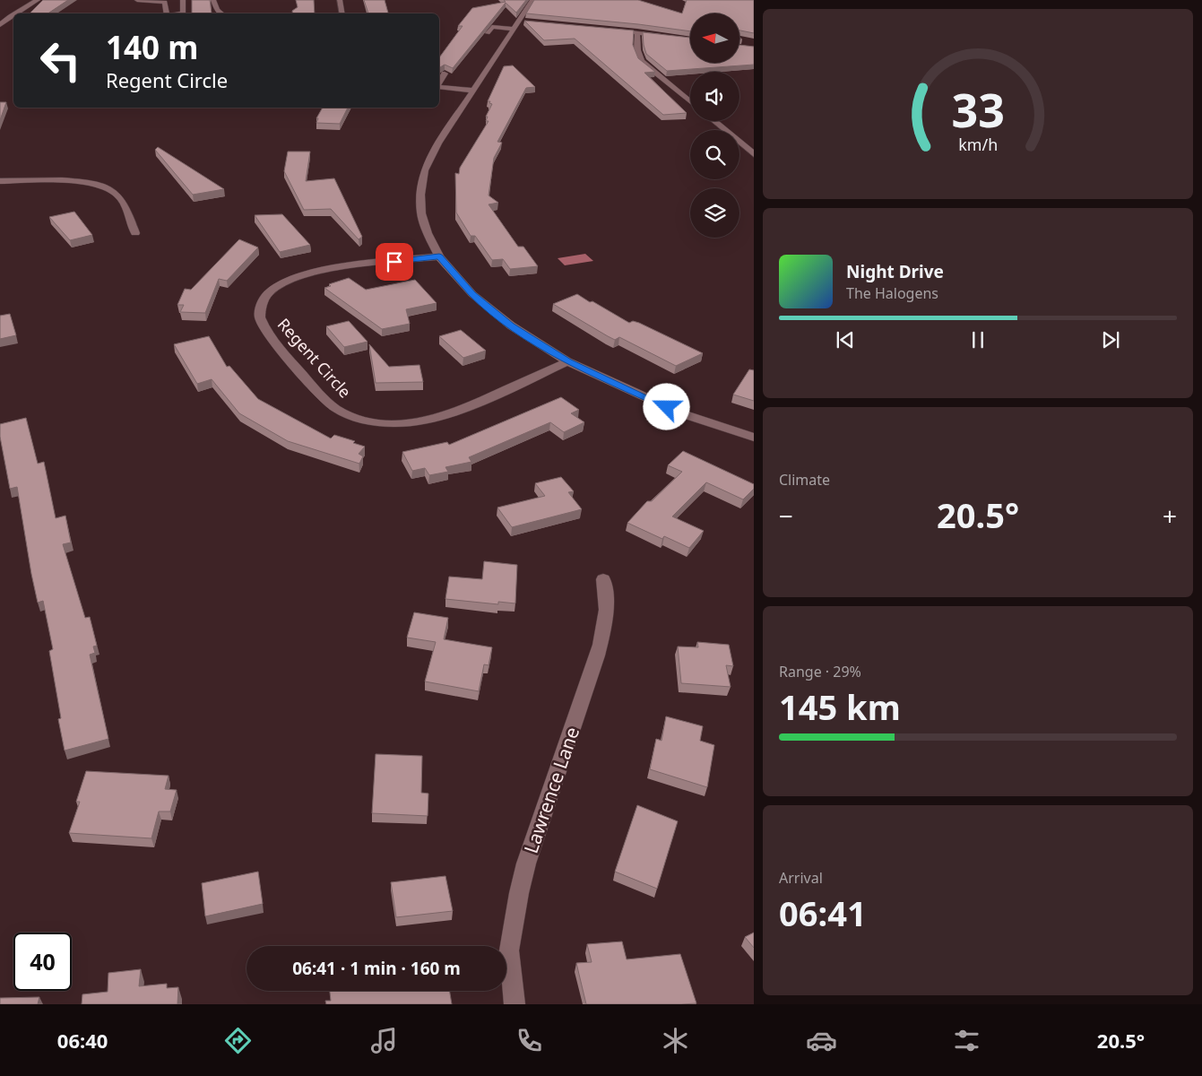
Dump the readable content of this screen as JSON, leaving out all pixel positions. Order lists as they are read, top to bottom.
{
  "streets": {
    "street": ["Regent Circle", "Lawrence Lane"]
  },
  "north": "left",
  "page": {
    "turn": ["140 m", "Regent Circle"],
    "song": ["Night Drive", "The Halogens"],
    "tile": [
      "Climate",
      ["Range · 29%", "145 km"],
      ["Arrival", "06:41"]
    ],
    "heat": ["−", "20.5°", "+"],
    "limit": "40",
    "trip": "06:41 · 1 min · 160 m",
    "tabs": ["06:40", "20.5°"],
    "gauge": ["33", "km/h"]
  }
}
